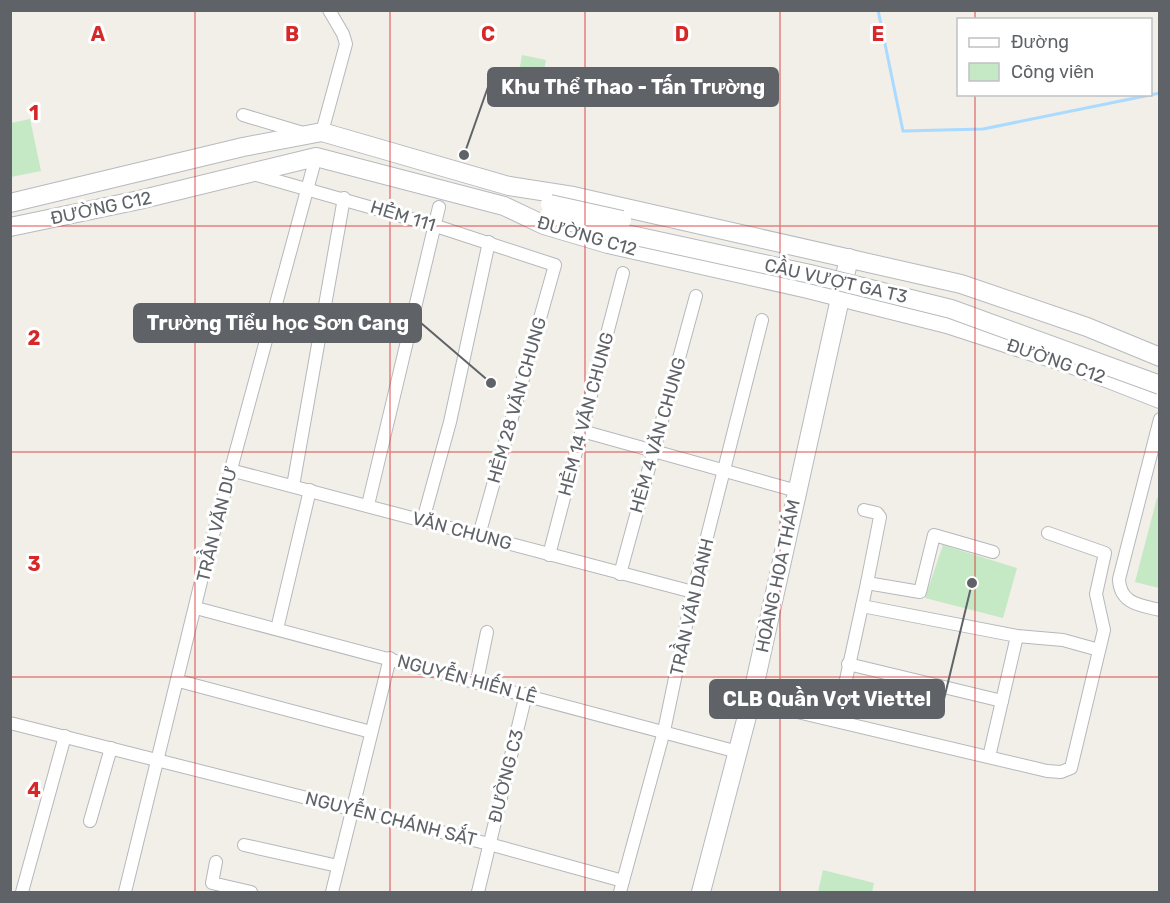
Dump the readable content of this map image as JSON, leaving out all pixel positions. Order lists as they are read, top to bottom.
{
  "streets": {
    "main road": ["ĐƯỜNG C12", "CẦU VƯỢT GA T3", "HOÀNG HOA THÁM"],
    "street": [
      "HẺM 111",
      "HẺM 28 VĂN CHUNG",
      "HẺM 14 VĂN CHUNG",
      "HẺM 4 VĂN CHUNG",
      "TRẦN VĂN DƯ",
      "VĂN CHUNG",
      "TRẦN VĂN DANH",
      "NGUYỄN HIẾN LÊ",
      "ĐƯỜNG C3",
      "NGUYỄN CHÁNH SẮT"
    ]
  },
  "crossings": [
    ["ĐƯỜNG C12", "HẺM 111"],
    ["ĐƯỜNG C12", "CẦU VƯỢT GA T3"],
    ["ĐƯỜNG C12", "TRẦN VĂN DƯ"],
    ["ĐƯỜNG C12", "HOÀNG HOA THÁM"],
    ["HẺM 111", "HẺM 28 VĂN CHUNG"],
    ["HẺM 111", "TRẦN VĂN DƯ"],
    ["HẺM 28 VĂN CHUNG", "VĂN CHUNG"],
    ["HẺM 14 VĂN CHUNG", "VĂN CHUNG"],
    ["HẺM 4 VĂN CHUNG", "VĂN CHUNG"],
    ["TRẦN VĂN DƯ", "VĂN CHUNG"],
    ["TRẦN VĂN DƯ", "NGUYỄN HIẾN LÊ"],
    ["TRẦN VĂN DƯ", "NGUYỄN CHÁNH SẮT"],
    ["VĂN CHUNG", "TRẦN VĂN DANH"],
    ["HOÀNG HOA THÁM", "NGUYỄN HIẾN LÊ"],
    ["TRẦN VĂN DANH", "NGUYỄN HIẾN LÊ"],
    ["TRẦN VĂN DANH", "NGUYỄN CHÁNH SẮT"],
    ["NGUYỄN HIẾN LÊ", "ĐƯỜNG C3"],
    ["ĐƯỜNG C3", "NGUYỄN CHÁNH SẮT"]
  ],
  "places": ["Khu Thể Thao - Tấn Trường", "Trường Tiểu học Sơn Cang", "CLB Quần Vợt Viettel"],
  "legend": ["Đường", "Công viên"],
  "grid": {
    "columns": [
      "A",
      "B",
      "C",
      "D",
      "E"
    ],
    "rows": [
      "1",
      "2",
      "3",
      "4"
    ]
  }
}
